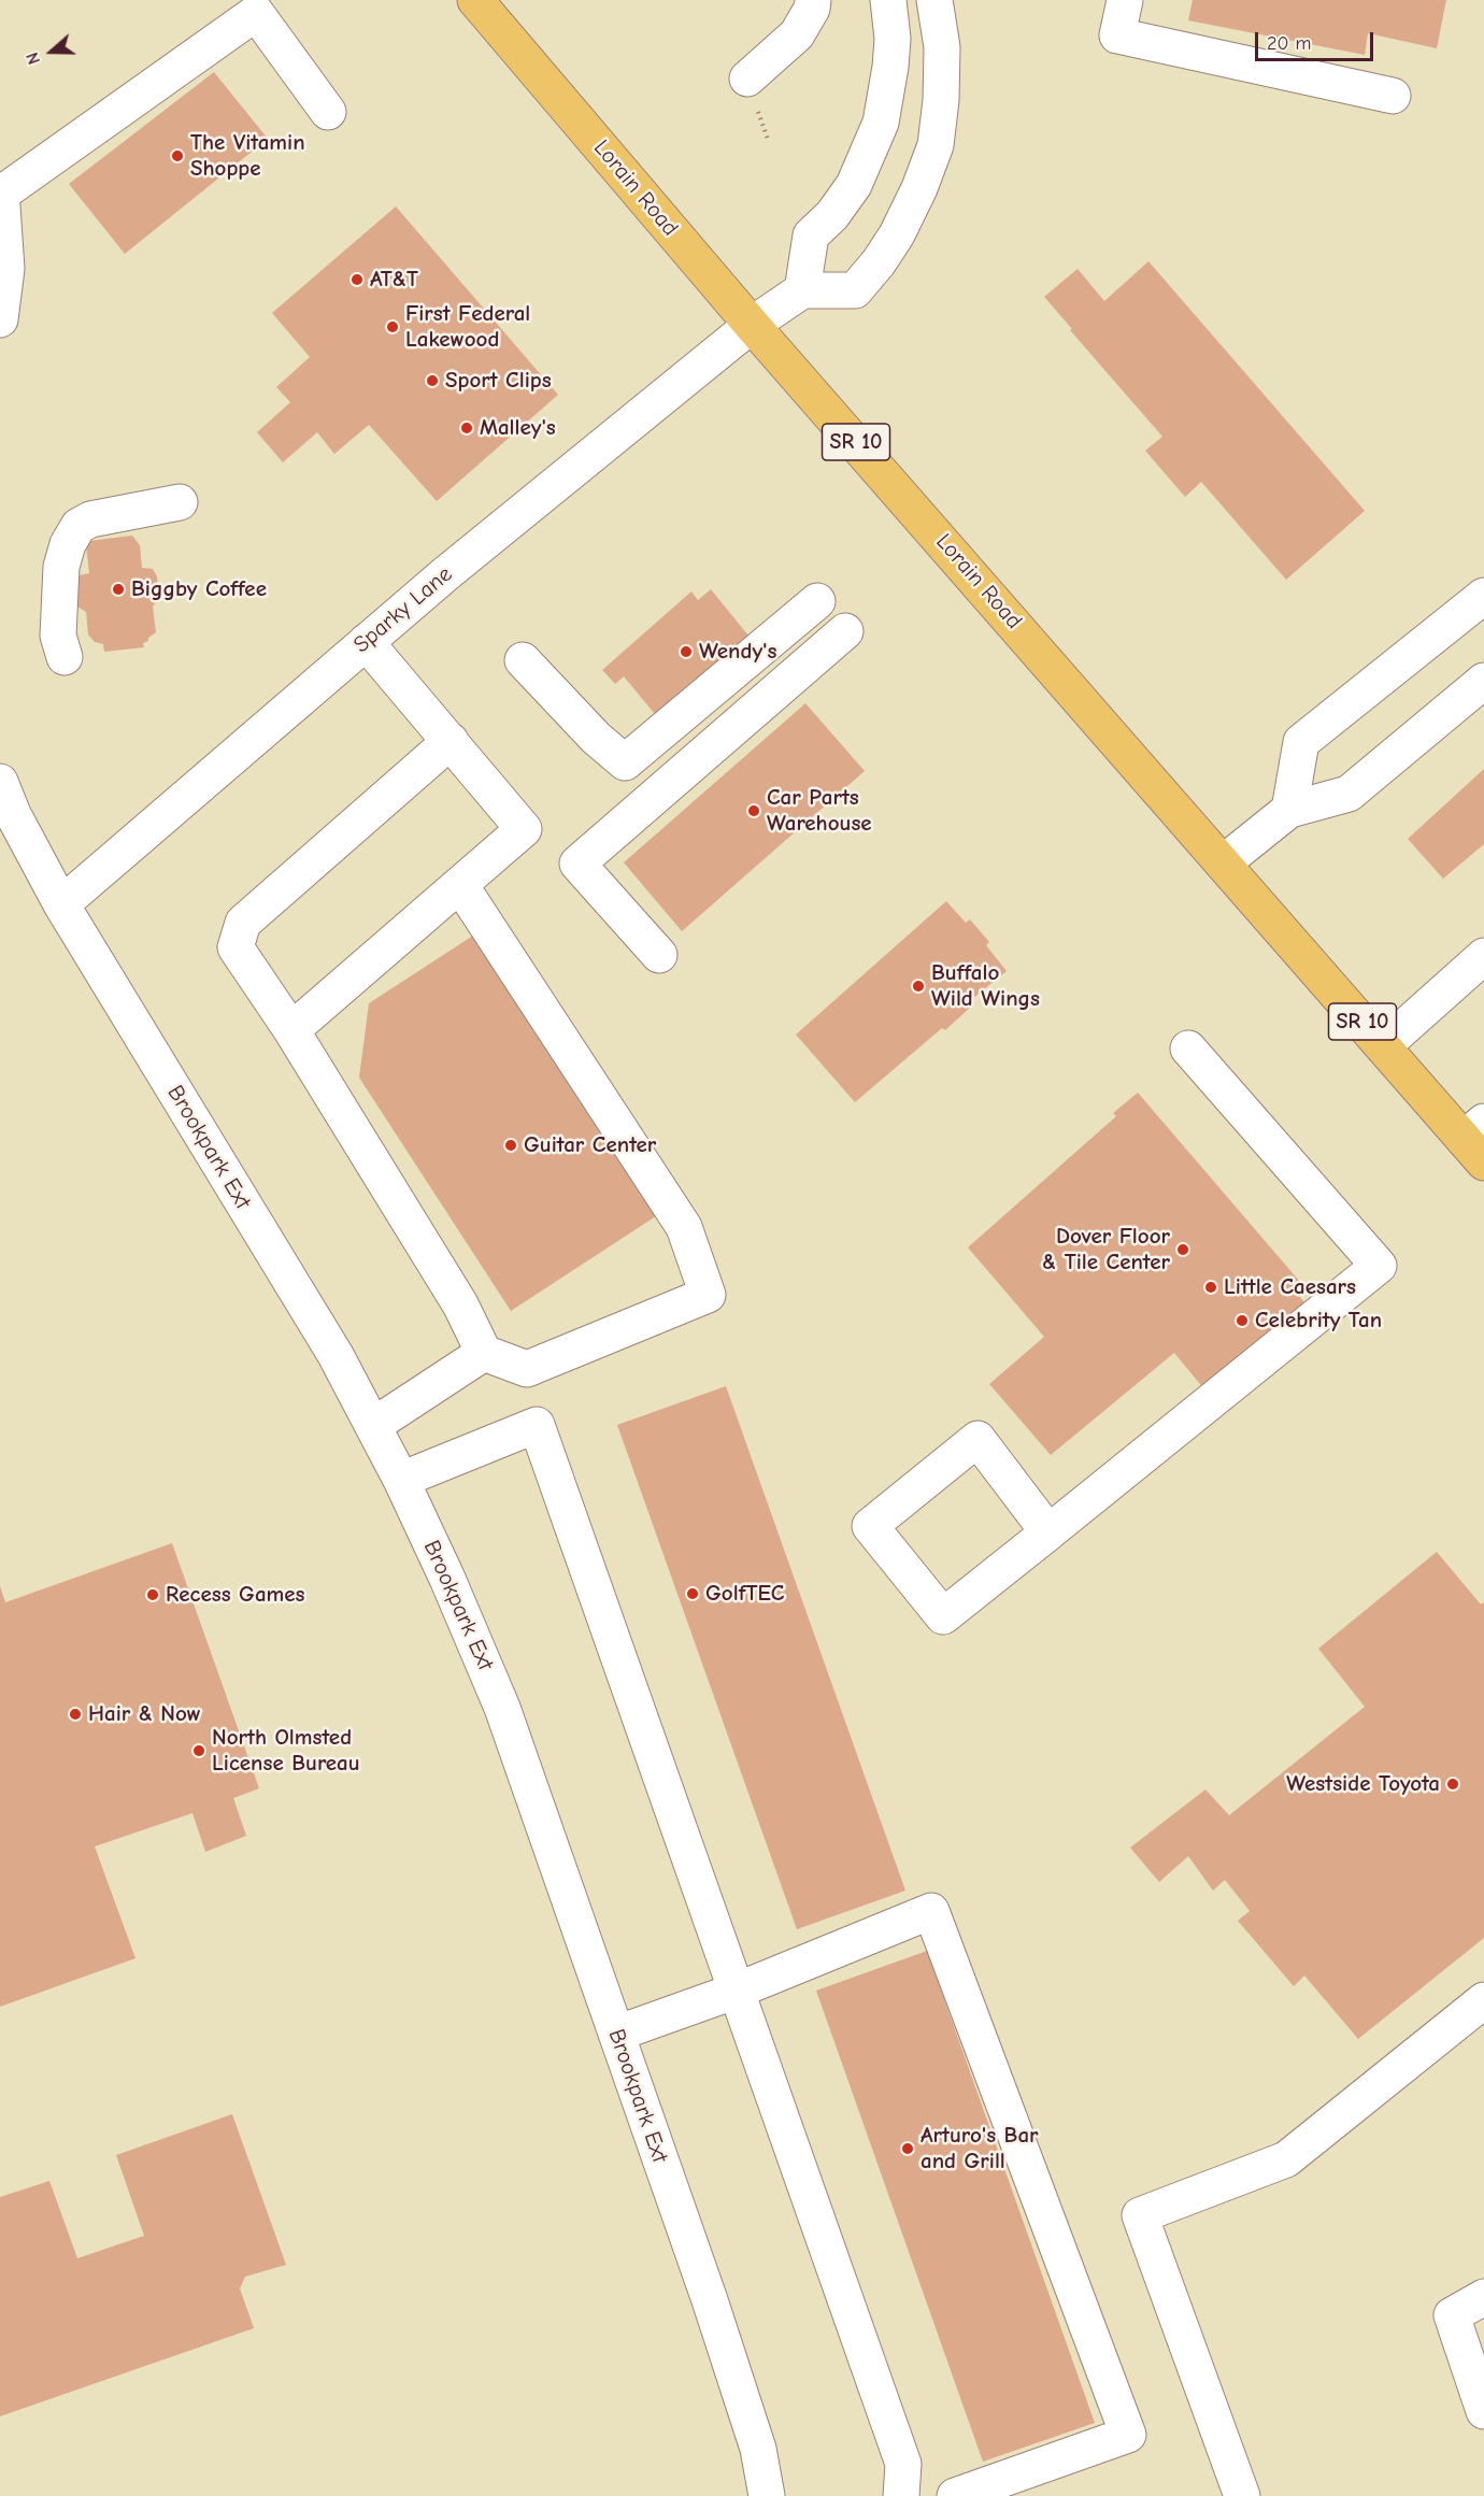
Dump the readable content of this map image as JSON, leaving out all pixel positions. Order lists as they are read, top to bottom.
{
  "streets": {
    "main road": ["Lorain Road", "SR 10"],
    "street": ["Sparky Lane", "Brookpark Ext"]
  },
  "crossings": [
    ["Lorain Road", "Sparky Lane"],
    ["Sparky Lane", "Brookpark Ext"]
  ],
  "places": [
    "The Vitamin Shoppe",
    "AT&T",
    "First Federal Lakewood",
    "Sport Clips",
    "Malley's",
    "Biggby Coffee",
    "Wendy's",
    "Car Parts Warehouse",
    "Buffalo Wild Wings",
    "Guitar Center",
    "Dover Floor & Tile Center",
    "Little Caesars",
    "Celebrity Tan",
    "GolfTEC",
    "Recess Games",
    "Hair & Now",
    "North Olmsted License Bureau",
    "Westside Toyota",
    "Arturo's Bar and Grill"
  ],
  "scale_bar": "20 m",
  "north": "left"
}
